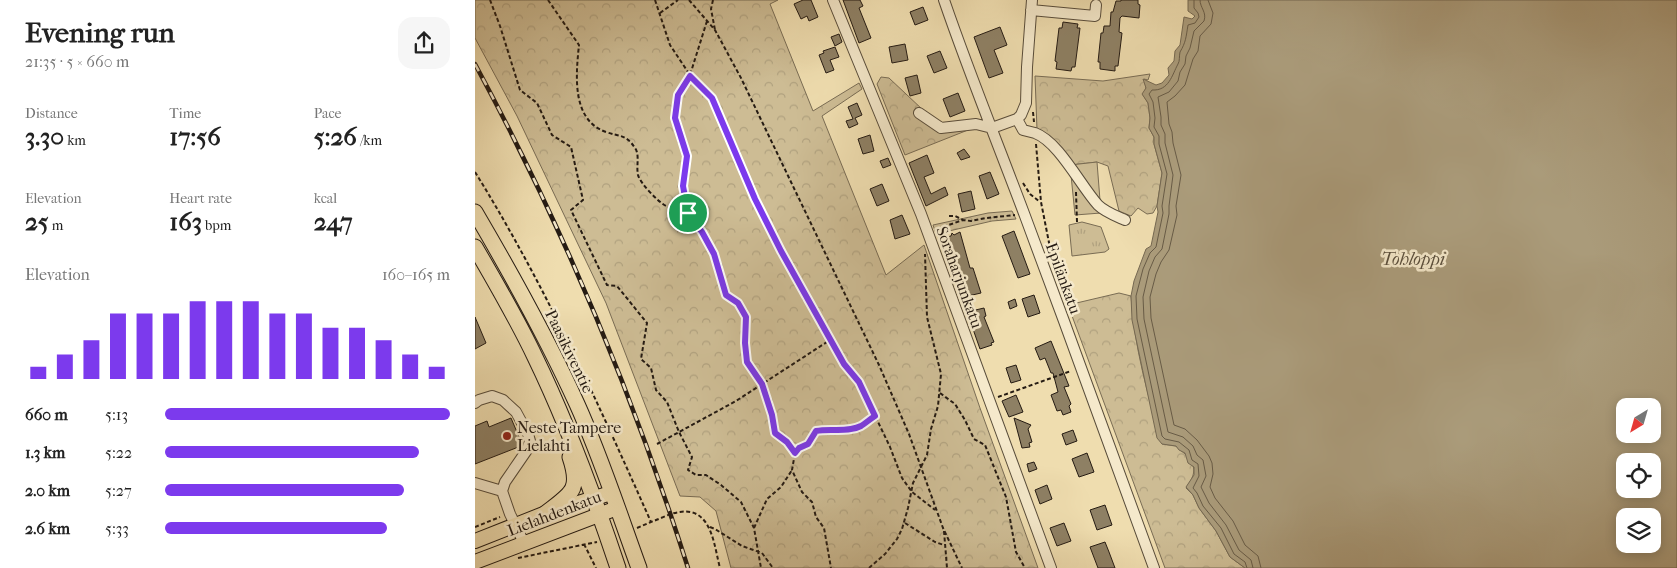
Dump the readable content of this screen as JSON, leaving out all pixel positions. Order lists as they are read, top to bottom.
{
  "streets": {
    "highway": ["Paasikiventie"],
    "main road": ["Lielahdenkatu"],
    "street": ["Soraharjunkatu", "Epilänkatu"]
  },
  "crossings": [
    ["Paasikiventie", "Lielahdenkatu"]
  ],
  "water": ["Tohloppi"],
  "places": ["Neste Tampere Lielahti"],
  "north": "bottom left",
  "page": {
    "heading": ["Evening run", "21:35 · 5 × 660 m"],
    "stats": [
      ["Distance", "3.30 km"],
      ["Time", "17:56"],
      ["Pace", "5:26 /km"],
      ["Elevation", "25 m"],
      ["Heart rate", "163 bpm"],
      ["kcal", "247"]
    ],
    "chart": ["Elevation", "160–165 m"],
    "list": [
      {
        "name": "660 m",
        "note": "5:13"
      },
      {
        "name": "1.3 km",
        "note": "5:22"
      },
      {
        "name": "2.0 km",
        "note": "5:27"
      },
      {
        "name": "2.6 km",
        "note": "5:33"
      }
    ]
  }
}
